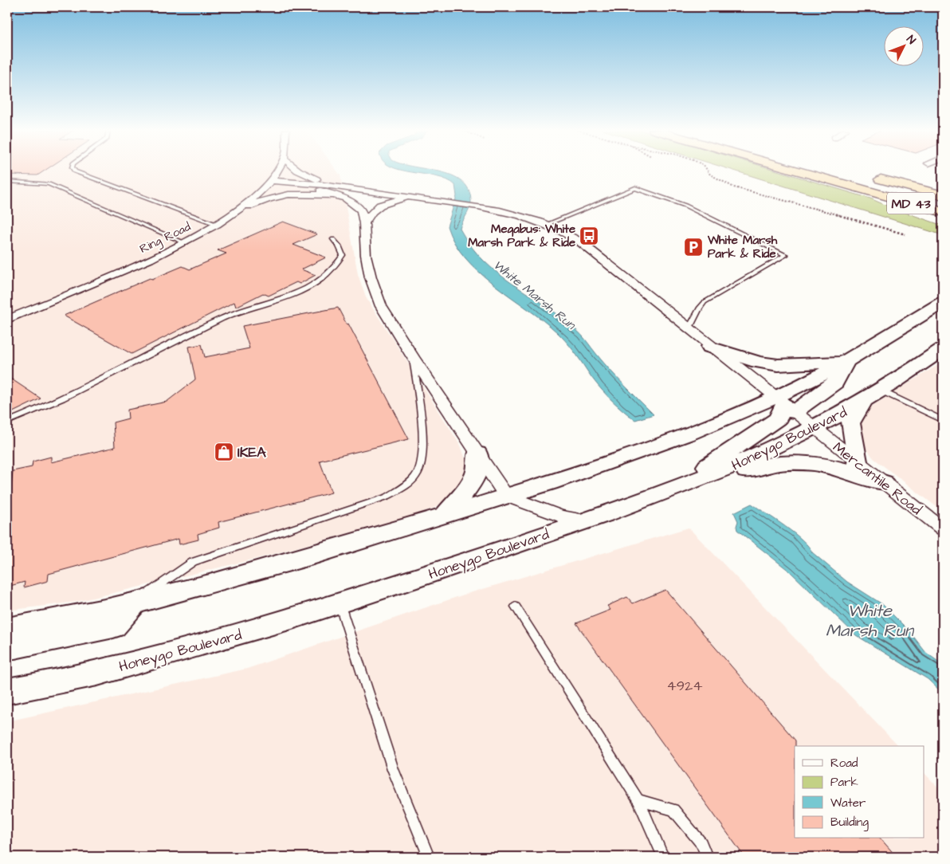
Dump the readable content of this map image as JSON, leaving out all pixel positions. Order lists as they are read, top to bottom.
{
  "streets": {
    "highway": ["MD 43"],
    "main road": ["Honeygo Boulevard"],
    "street": ["Ring Road", "Mercantile Road"]
  },
  "crossings": [
    ["Honeygo Boulevard", "Mercantile Road"]
  ],
  "water": ["White Marsh Run"],
  "places": {
    "bus stop": ["Megabus: White Marsh Park & Ride"],
    "parking": ["White Marsh Park & Ride"],
    "shop": ["IKEA"]
  },
  "house_numbers": ["4924"],
  "legend": [
    "Road",
    "Park",
    "Water",
    "Building"
  ],
  "north": "top right"
}
